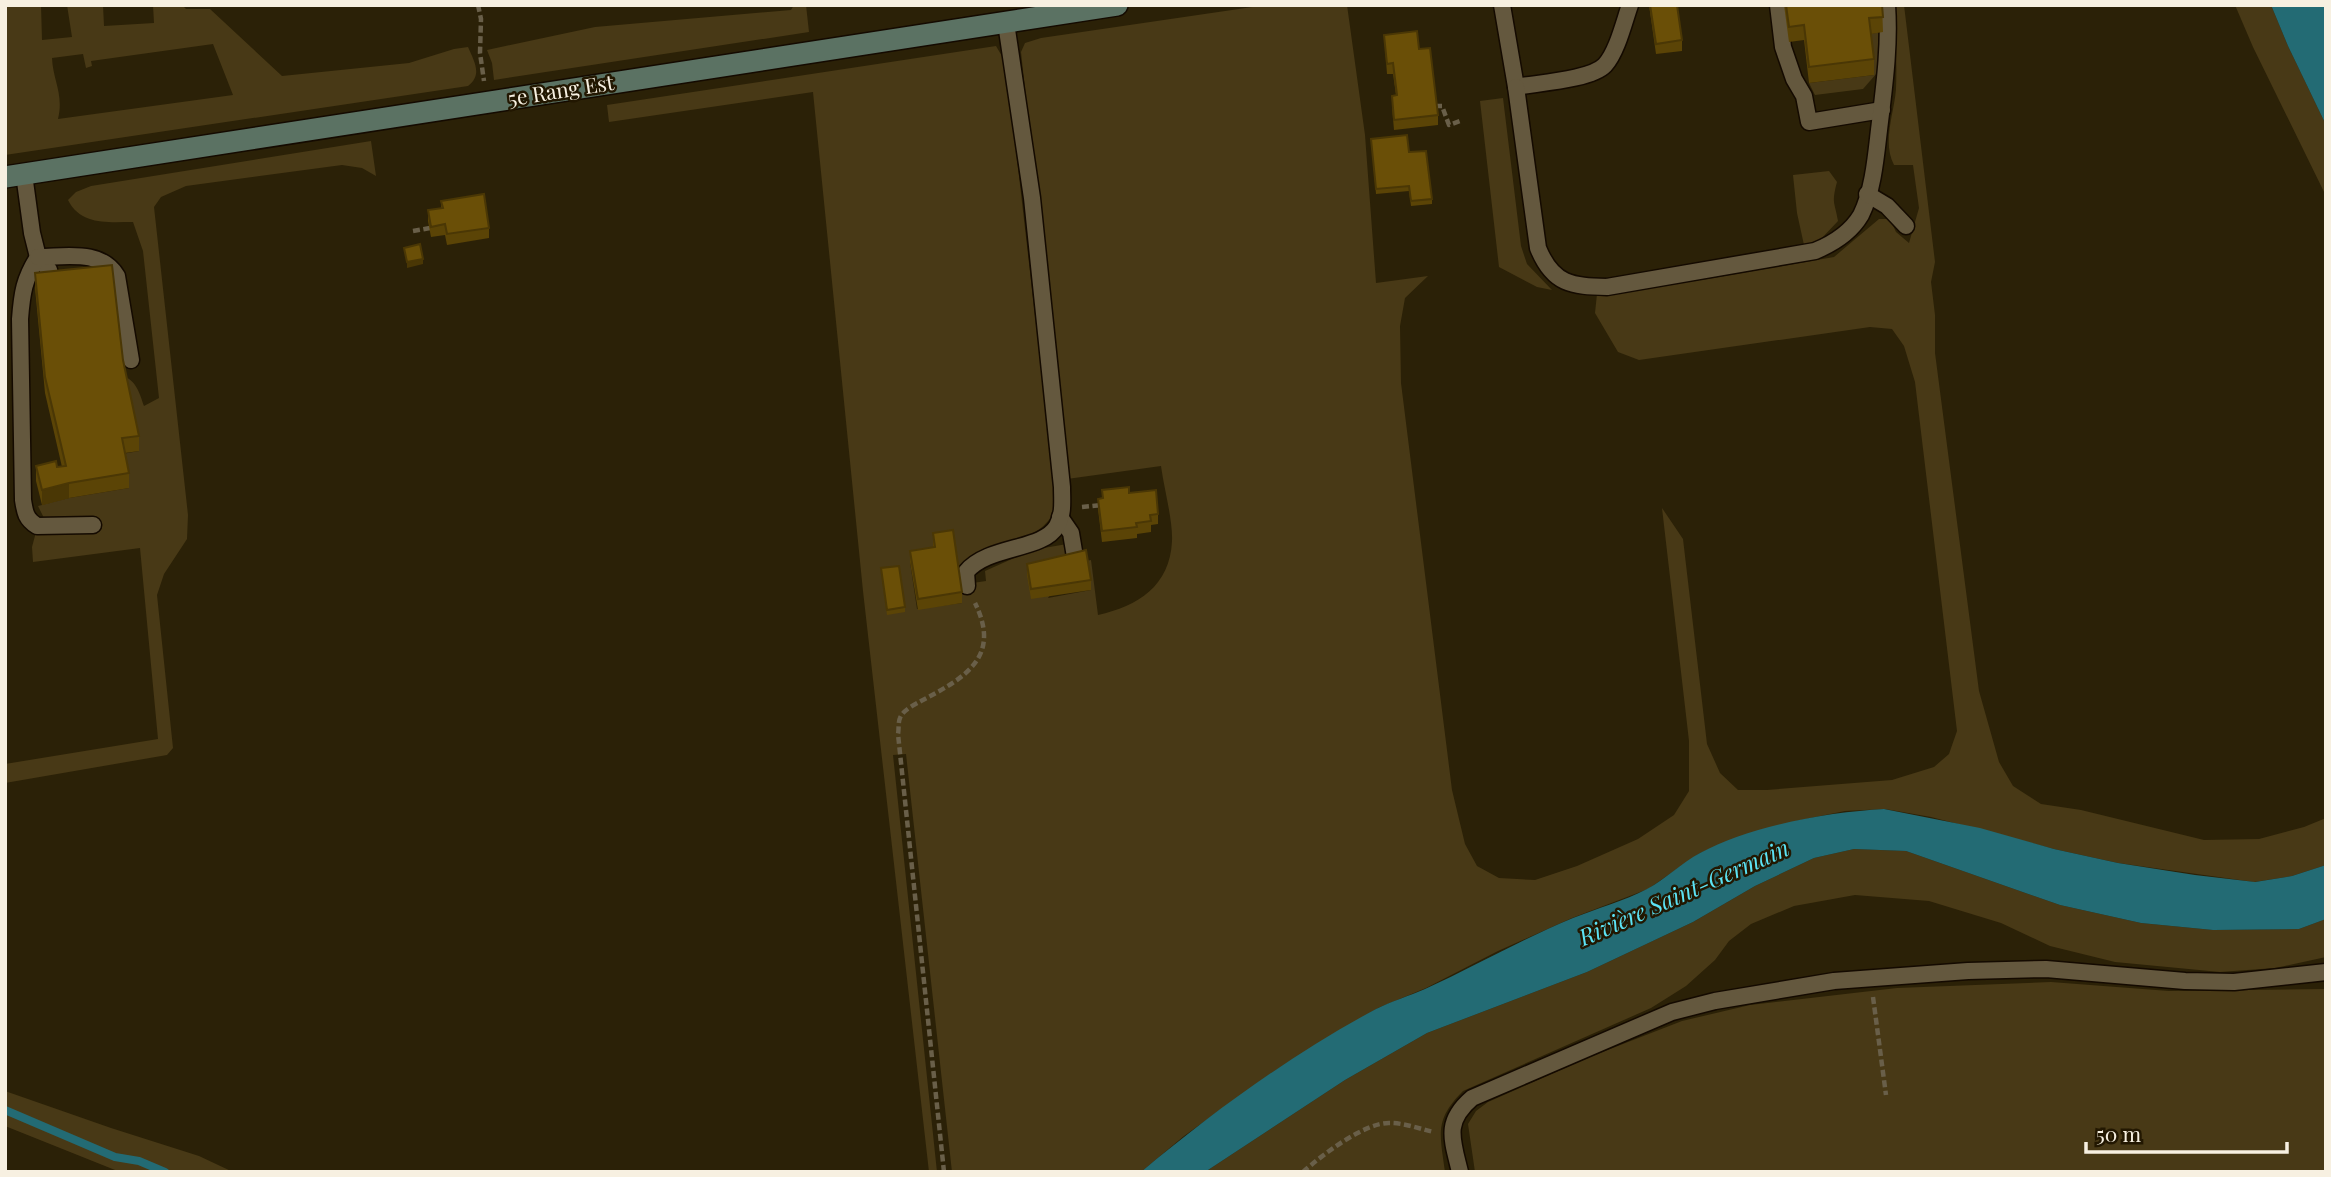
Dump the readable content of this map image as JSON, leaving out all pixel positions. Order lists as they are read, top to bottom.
{
  "streets": {
    "street": ["5e Rang Est"]
  },
  "water": ["Rivière Saint-Germain"],
  "scale_bar": "50 m"
}
